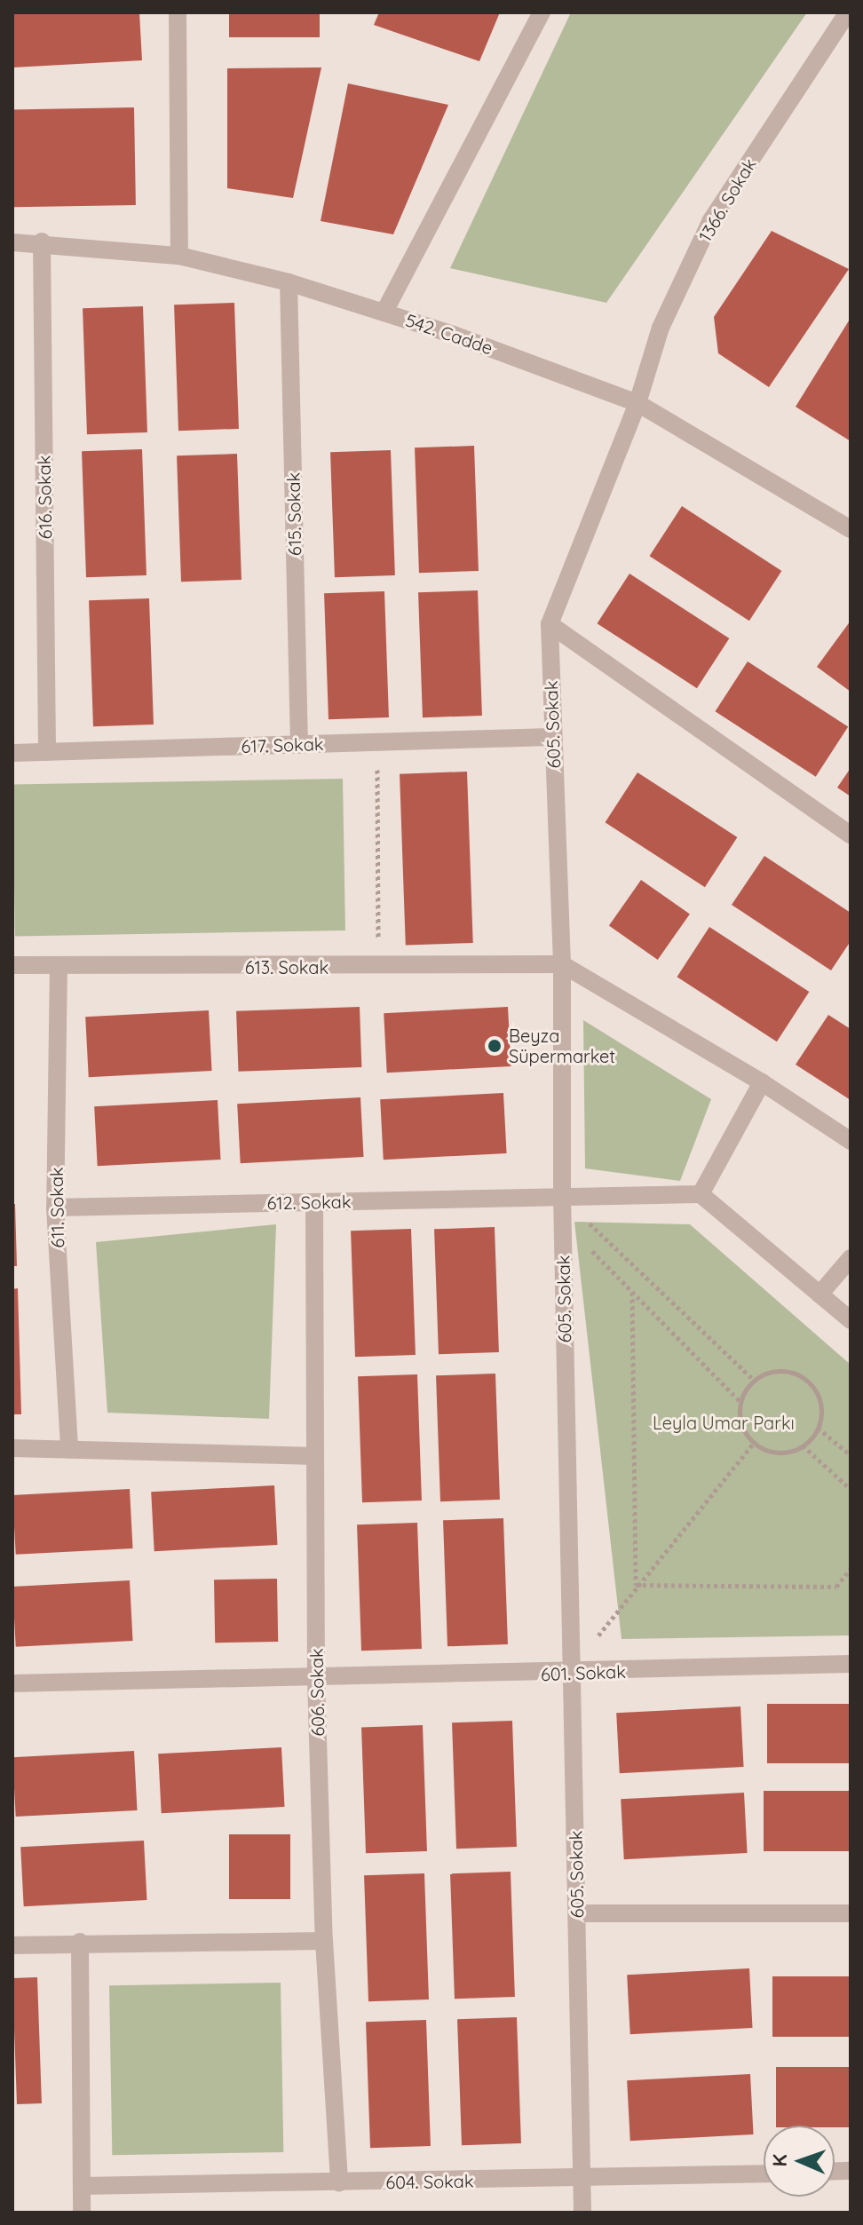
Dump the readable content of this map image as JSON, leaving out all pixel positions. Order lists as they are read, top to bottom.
{
  "streets": {
    "street": [
      "1366. Sokak",
      "542. Cadde",
      "616. Sokak",
      "615. Sokak",
      "605. Sokak",
      "617. Sokak",
      "613. Sokak",
      "612. Sokak",
      "611. Sokak",
      "601. Sokak",
      "606. Sokak",
      "604. Sokak"
    ]
  },
  "crossings": [
    ["1366. Sokak", "542. Cadde"],
    ["1366. Sokak", "605. Sokak"],
    ["542. Cadde", "616. Sokak"],
    ["542. Cadde", "615. Sokak"],
    ["542. Cadde", "605. Sokak"],
    ["616. Sokak", "617. Sokak"],
    ["615. Sokak", "617. Sokak"],
    ["605. Sokak", "617. Sokak"],
    ["605. Sokak", "613. Sokak"],
    ["605. Sokak", "612. Sokak"],
    ["605. Sokak", "601. Sokak"],
    ["605. Sokak", "604. Sokak"],
    ["613. Sokak", "611. Sokak"],
    ["612. Sokak", "611. Sokak"],
    ["612. Sokak", "606. Sokak"],
    ["601. Sokak", "606. Sokak"],
    ["606. Sokak", "604. Sokak"]
  ],
  "parks": ["Leyla Umar Parkı"],
  "places": ["Beyza Süpermarket"],
  "north": "left"
}
